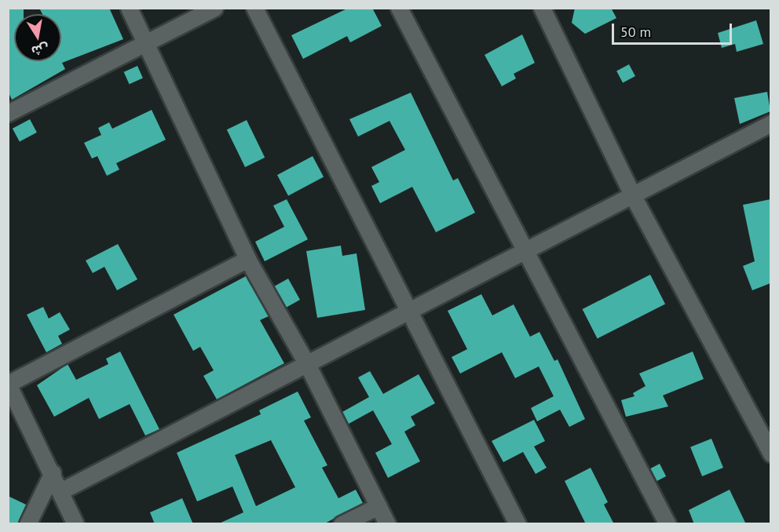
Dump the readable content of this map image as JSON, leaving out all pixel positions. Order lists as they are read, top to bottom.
{
  "scale_bar": "50 m",
  "north": "bottom"
}
